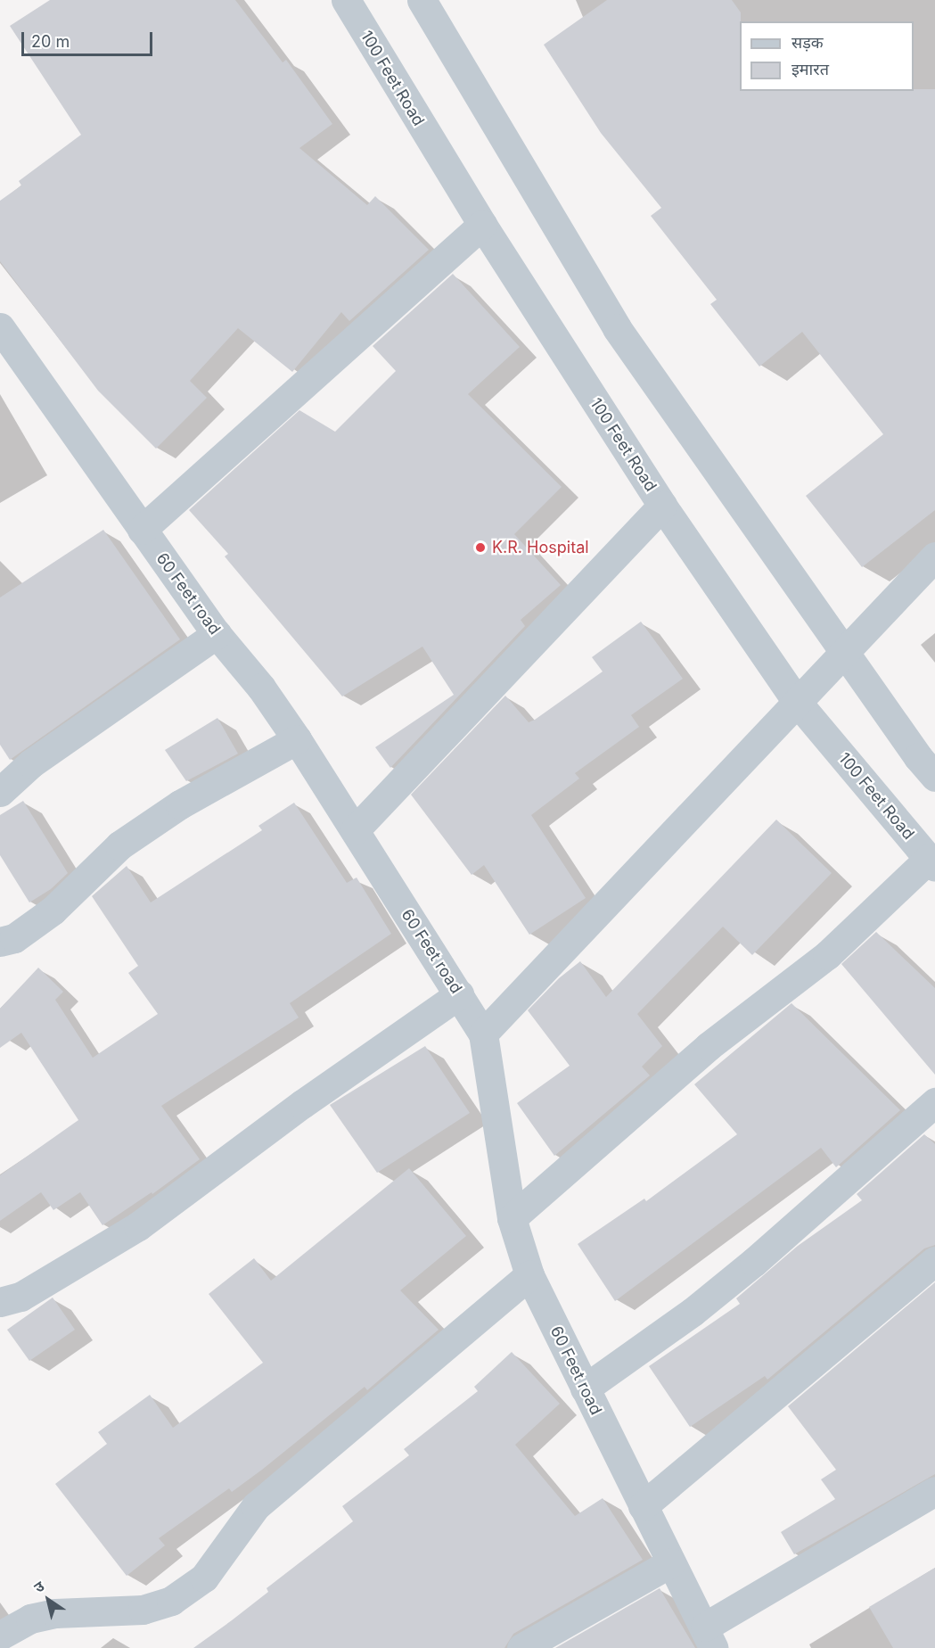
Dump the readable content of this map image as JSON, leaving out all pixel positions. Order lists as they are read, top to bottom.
{
  "streets": {
    "street": ["100 Feet Road", "60 Feet road"]
  },
  "places": ["K.R. Hospital"],
  "legend": ["सड़क", "इमारत"],
  "scale_bar": "20 m",
  "north": "top left"
}
